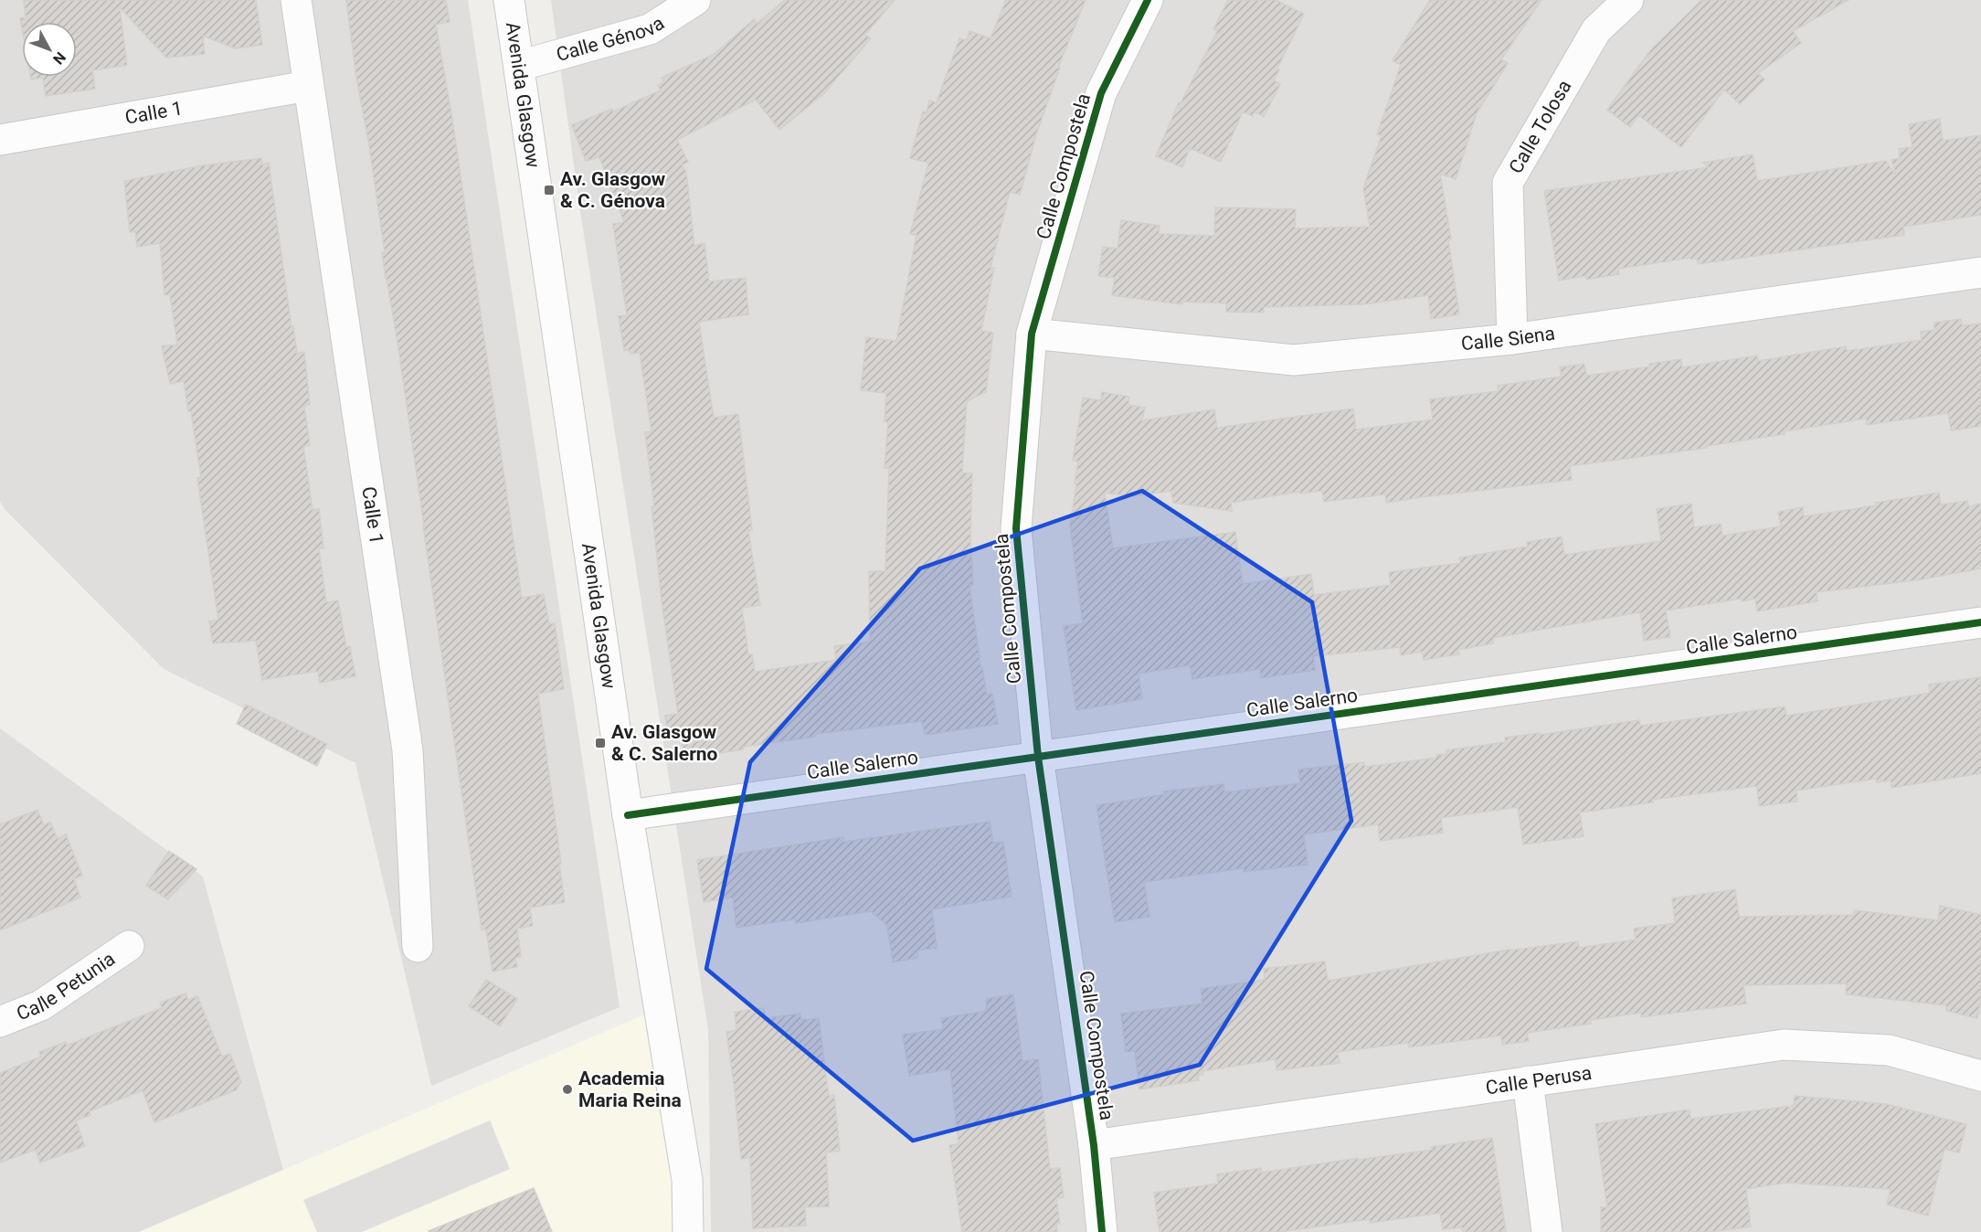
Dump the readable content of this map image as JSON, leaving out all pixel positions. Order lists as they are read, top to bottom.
{
  "streets": {
    "street": [
      "Calle Génova",
      "Avenida Glasgow",
      "Calle 1",
      "Calle Tolosa",
      "Calle Compostela",
      "Calle Siena",
      "Calle Salerno",
      "Calle Petunia",
      "Calle Perusa"
    ]
  },
  "crossings": [
    ["Calle Génova", "Avenida Glasgow"],
    ["Avenida Glasgow", "Calle Salerno"],
    ["Calle Tolosa", "Calle Siena"],
    ["Calle Compostela", "Calle Siena"],
    ["Calle Compostela", "Calle Salerno"],
    ["Calle Compostela", "Calle Perusa"]
  ],
  "places": {
    "transit": ["Av. Glasgow & C. Génova", "Av. Glasgow & C. Salerno"],
    "other": ["Academia Maria Reina"]
  },
  "north": "bottom right"
}
